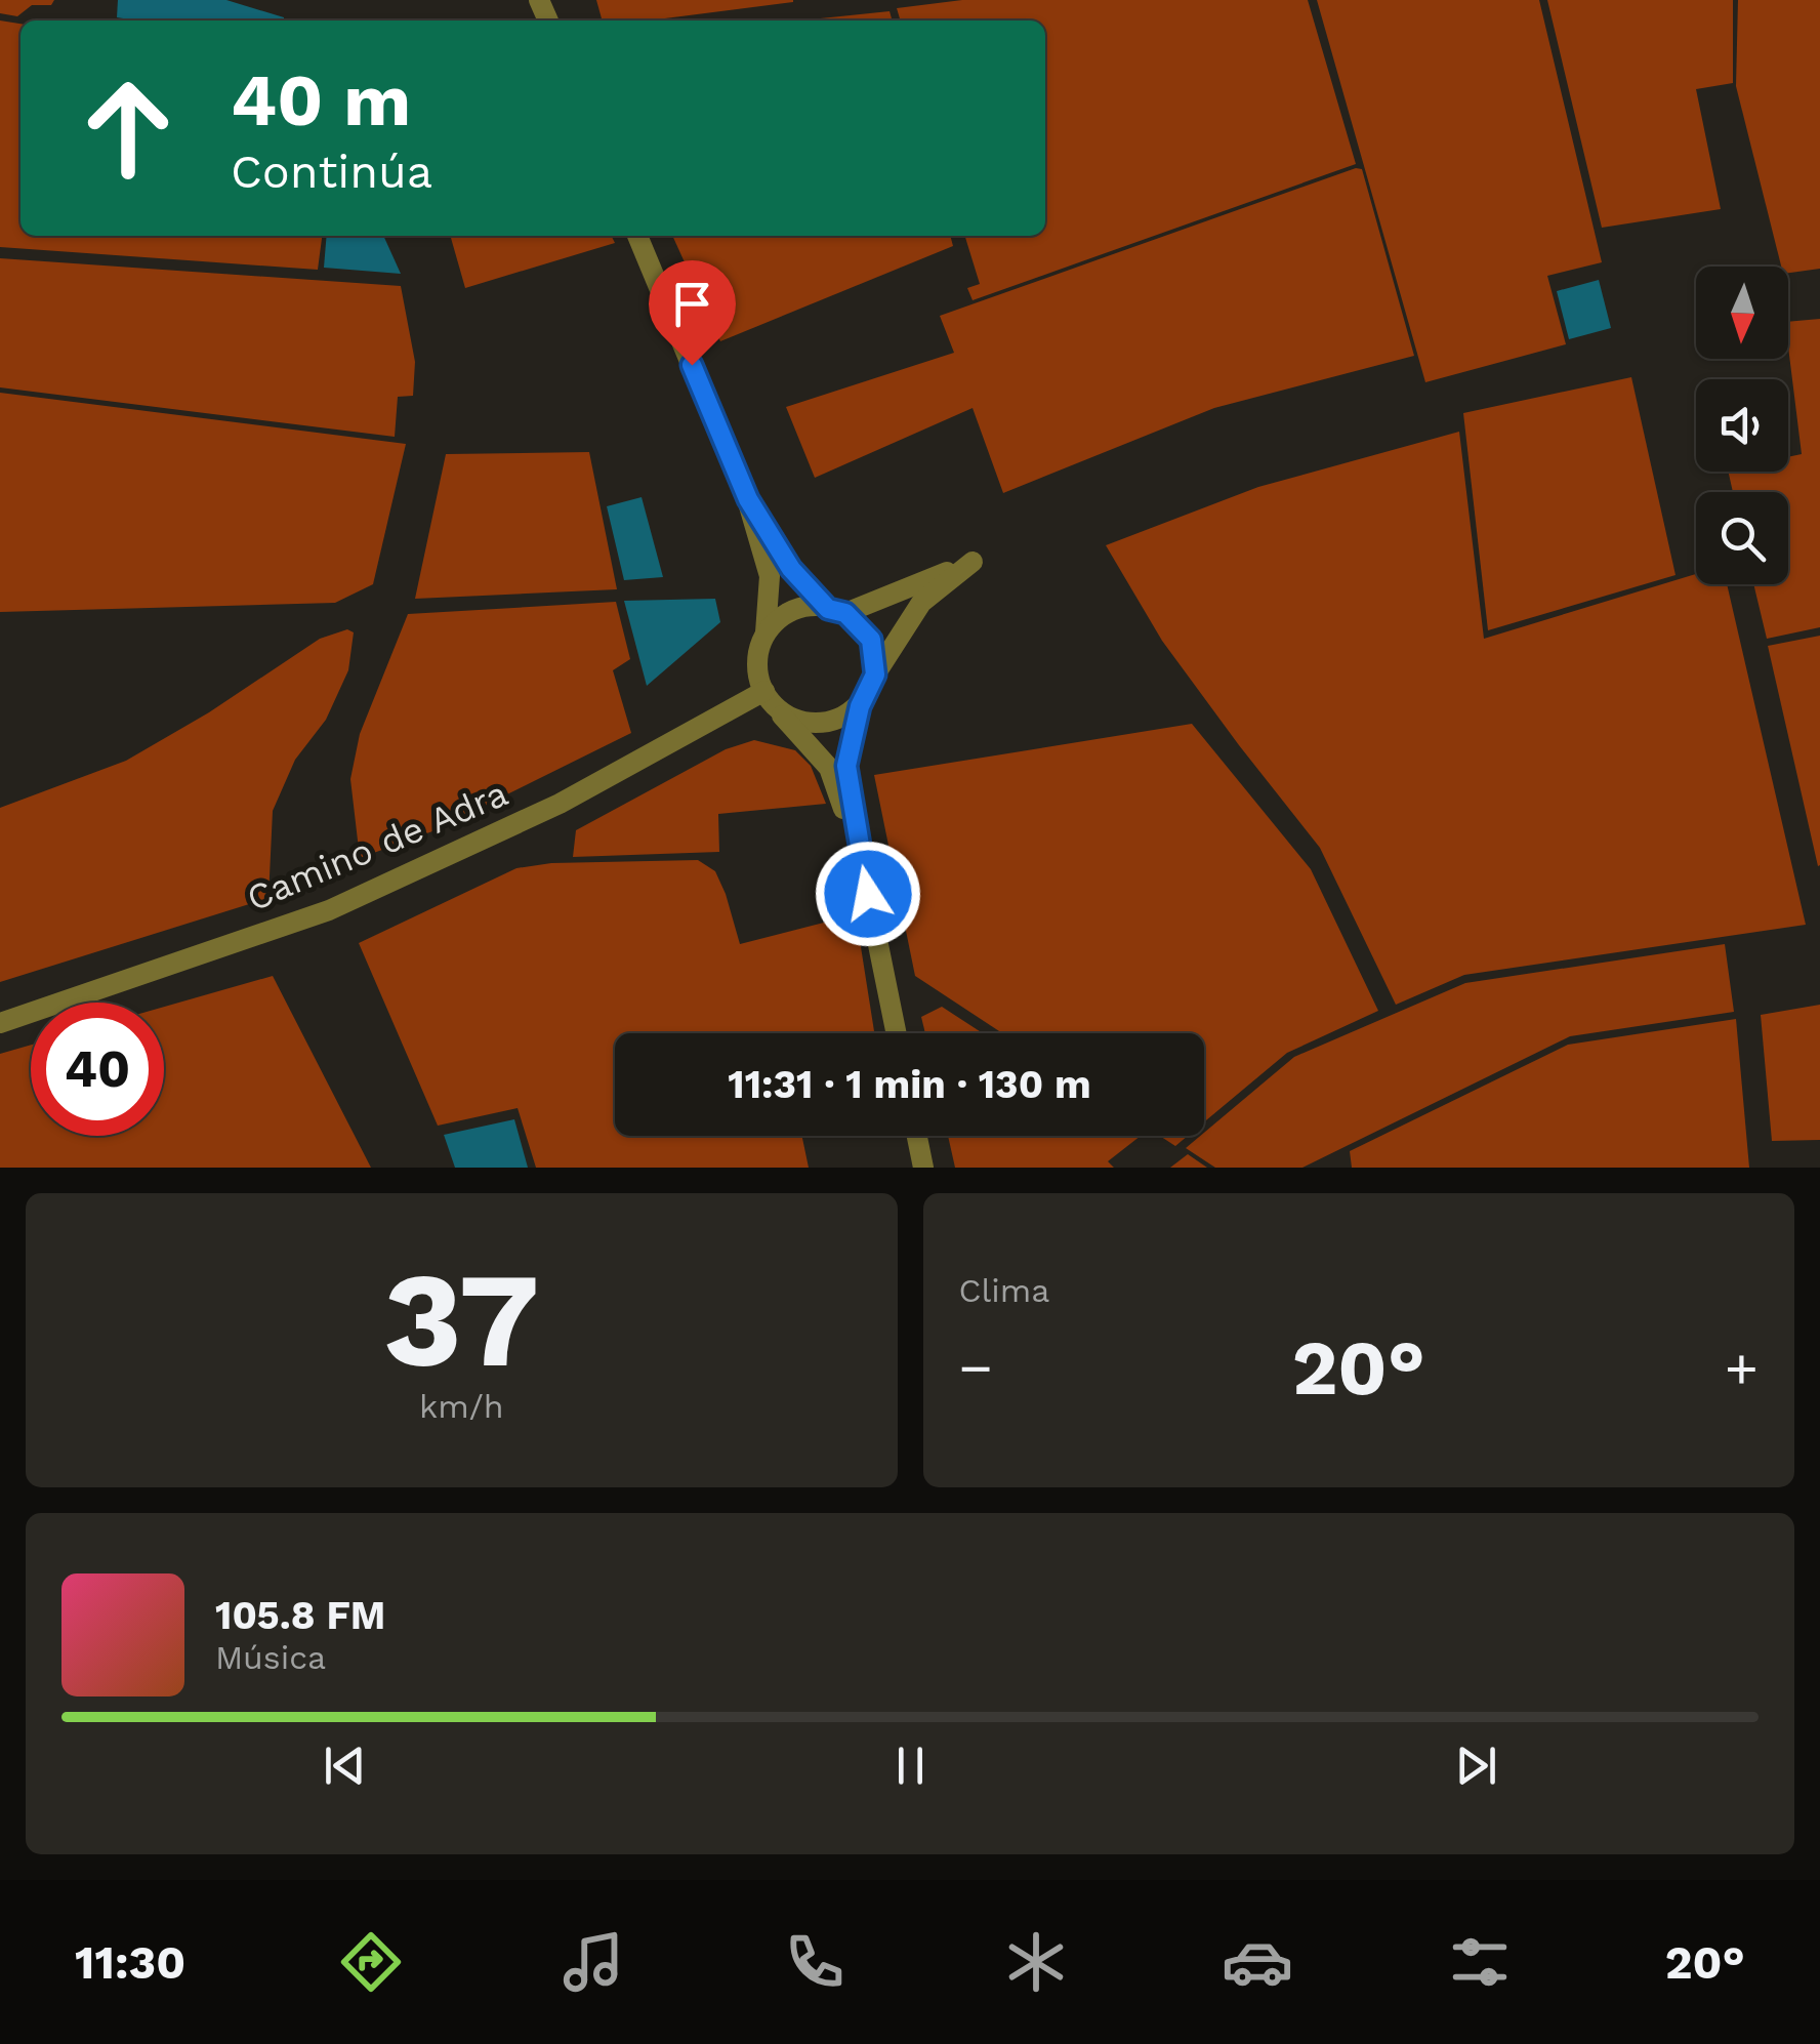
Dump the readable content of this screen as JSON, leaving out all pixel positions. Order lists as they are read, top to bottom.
{
  "streets": {
    "street": ["Camino de Adra"]
  },
  "north": "bottom",
  "page": {
    "turn": ["40 m", "Continúa"],
    "limit": "40",
    "trip": "11:31 · 1 min · 130 m",
    "tile": [
      ["37", "km/h"],
      "Clima"
    ],
    "heat": ["−", "20°", "+"],
    "song": ["105.8 FM", "Música"],
    "tabs": ["11:30", "20°"]
  }
}
